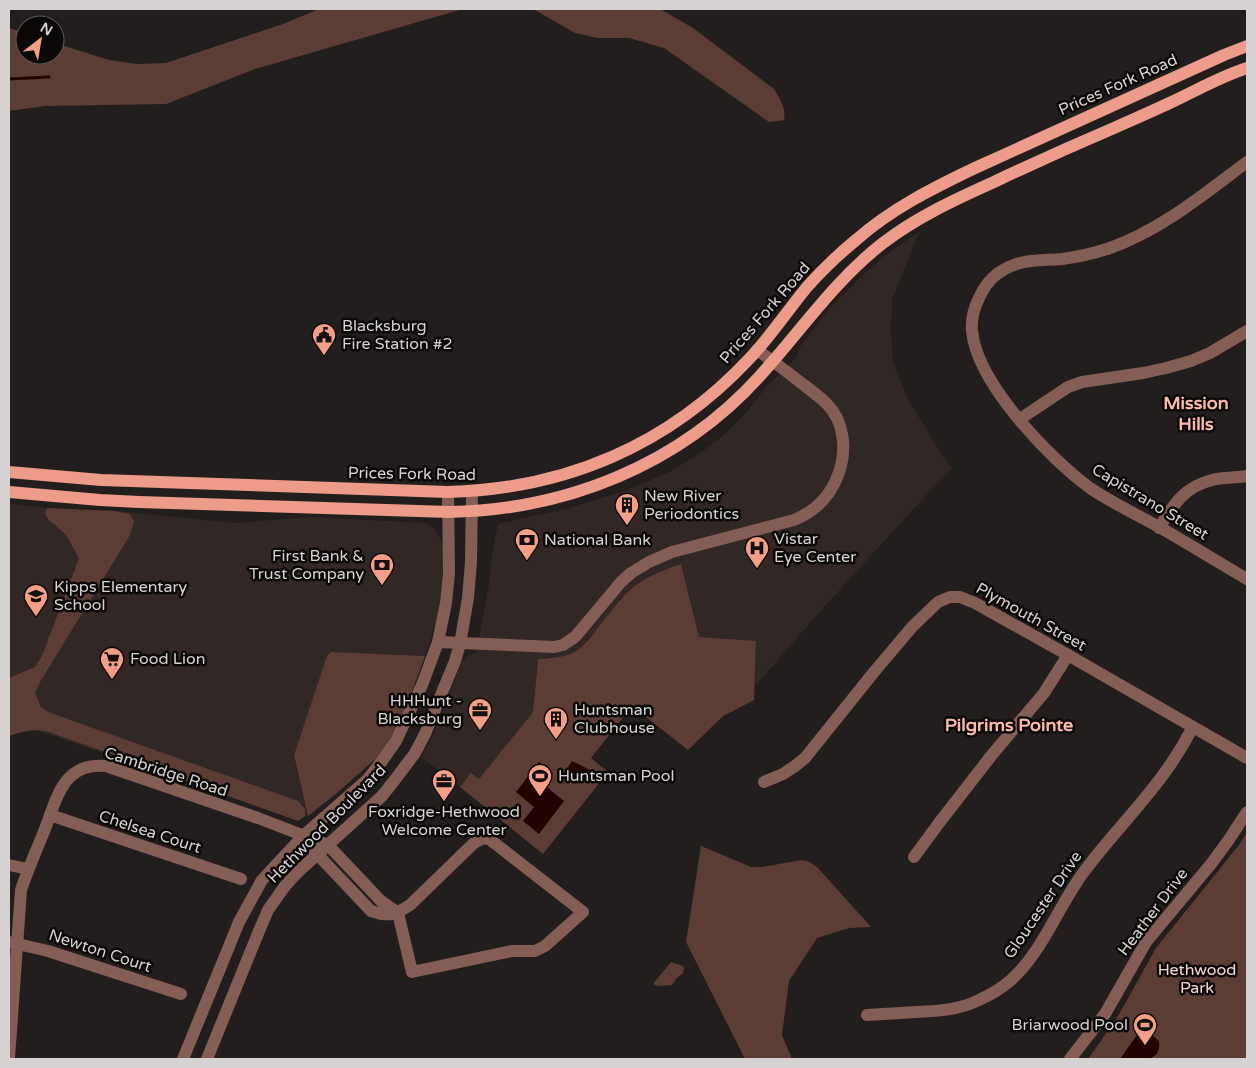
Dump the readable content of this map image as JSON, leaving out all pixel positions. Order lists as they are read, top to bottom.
{
  "streets": {
    "main road": ["Prices Fork Road"],
    "street": [
      "Capistrano Street",
      "Plymouth Street",
      "Cambridge Road",
      "Hethwood Boulevard",
      "Chelsea Court",
      "Gloucester Drive",
      "Heather Drive",
      "Newton Court"
    ]
  },
  "crossings": [
    ["Prices Fork Road", "Hethwood Boulevard"],
    ["Plymouth Street", "Gloucester Drive"],
    ["Cambridge Road", "Hethwood Boulevard"],
    ["Cambridge Road", "Chelsea Court"],
    ["Cambridge Road", "Newton Court"]
  ],
  "districts": ["Mission Hills", "Pilgrims Pointe"],
  "parks": ["Hethwood Park"],
  "places": {
    "public building": ["Blacksburg Fire Station #2"],
    "building": ["New River Periodontics", "Huntsman Clubhouse"],
    "bank": ["National Bank", "First Bank & Trust Company"],
    "hospital": ["Vistar Eye Center"],
    "school or university": ["Kipps Elementary School"],
    "supermarket": ["Food Lion"],
    "office": ["HHHunt - Blacksburg", "Foxridge-Hethwood Welcome Center"],
    "sports": ["Huntsman Pool", "Briarwood Pool"]
  },
  "north": "top right"
}
